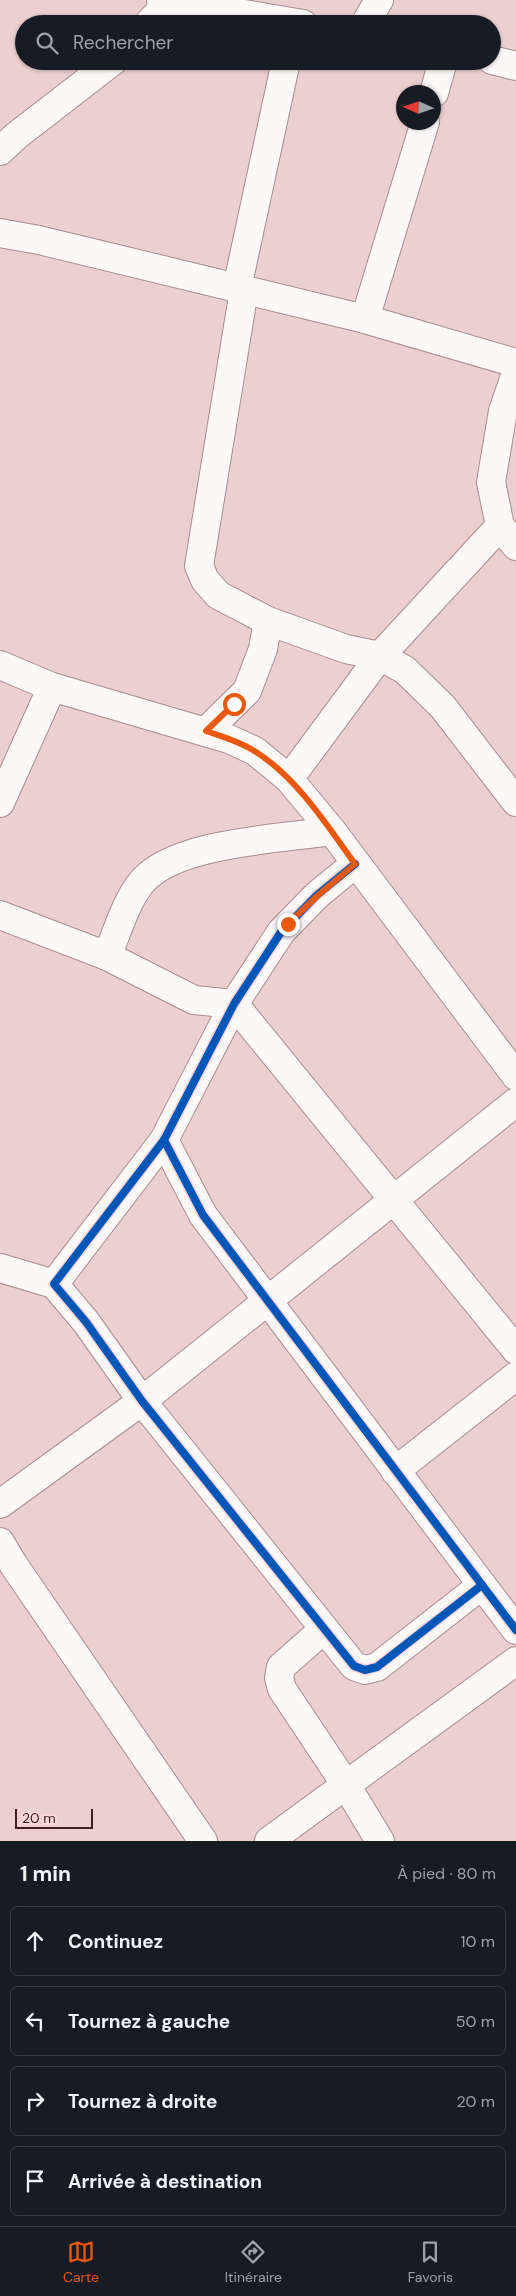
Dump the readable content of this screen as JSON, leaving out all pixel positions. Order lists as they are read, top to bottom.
{
  "scale_bar": "20 m",
  "north": "left",
  "page": {
    "search": "Rechercher",
    "scale": "20 m",
    "heading": ["1 min", "À pied · 80 m"],
    "list": [
      ["Continuez", "10 m"],
      ["Tournez à gauche", "50 m"],
      ["Tournez à droite", "20 m"],
      "Arrivée à destination"
    ],
    "nav": ["Carte", "Itinéraire", "Favoris"]
  }
}
